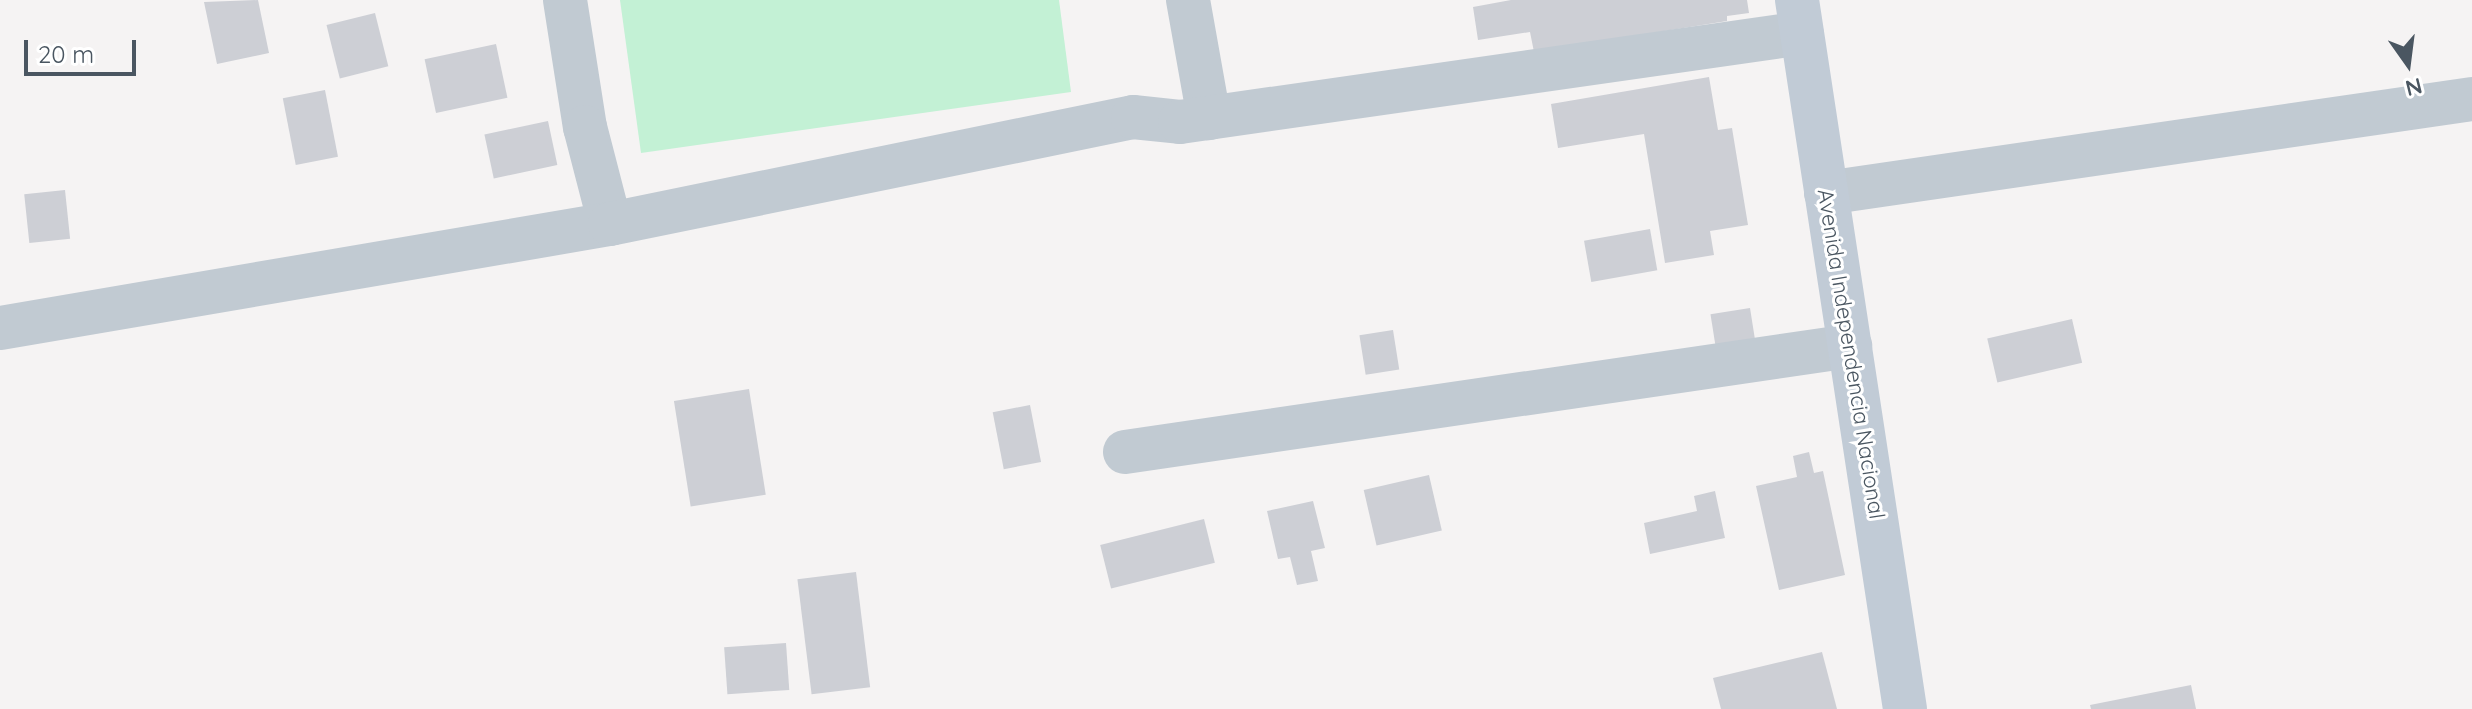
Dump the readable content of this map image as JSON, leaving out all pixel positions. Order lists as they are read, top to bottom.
{
  "streets": {
    "main road": ["Avenida Independencia Nacional"]
  },
  "scale_bar": "20 m",
  "north": "bottom"
}
